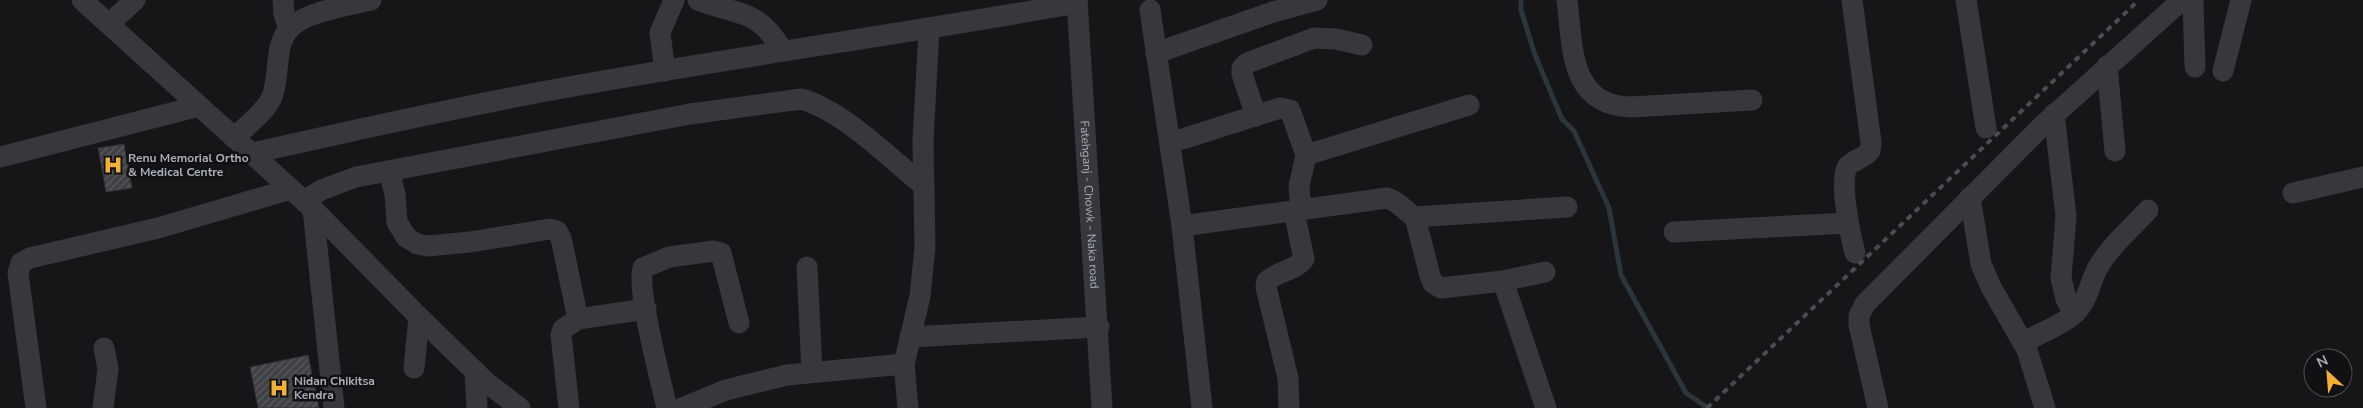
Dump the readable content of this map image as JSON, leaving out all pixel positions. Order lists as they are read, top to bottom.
{
  "streets": {
    "street": ["Fatehganj - Chowk - Naka road"]
  },
  "places": {
    "hospital": ["Renu Memorial Ortho & Medical Centre", "Nidan Chikitsa Kendra"]
  },
  "north": "top left"
}
